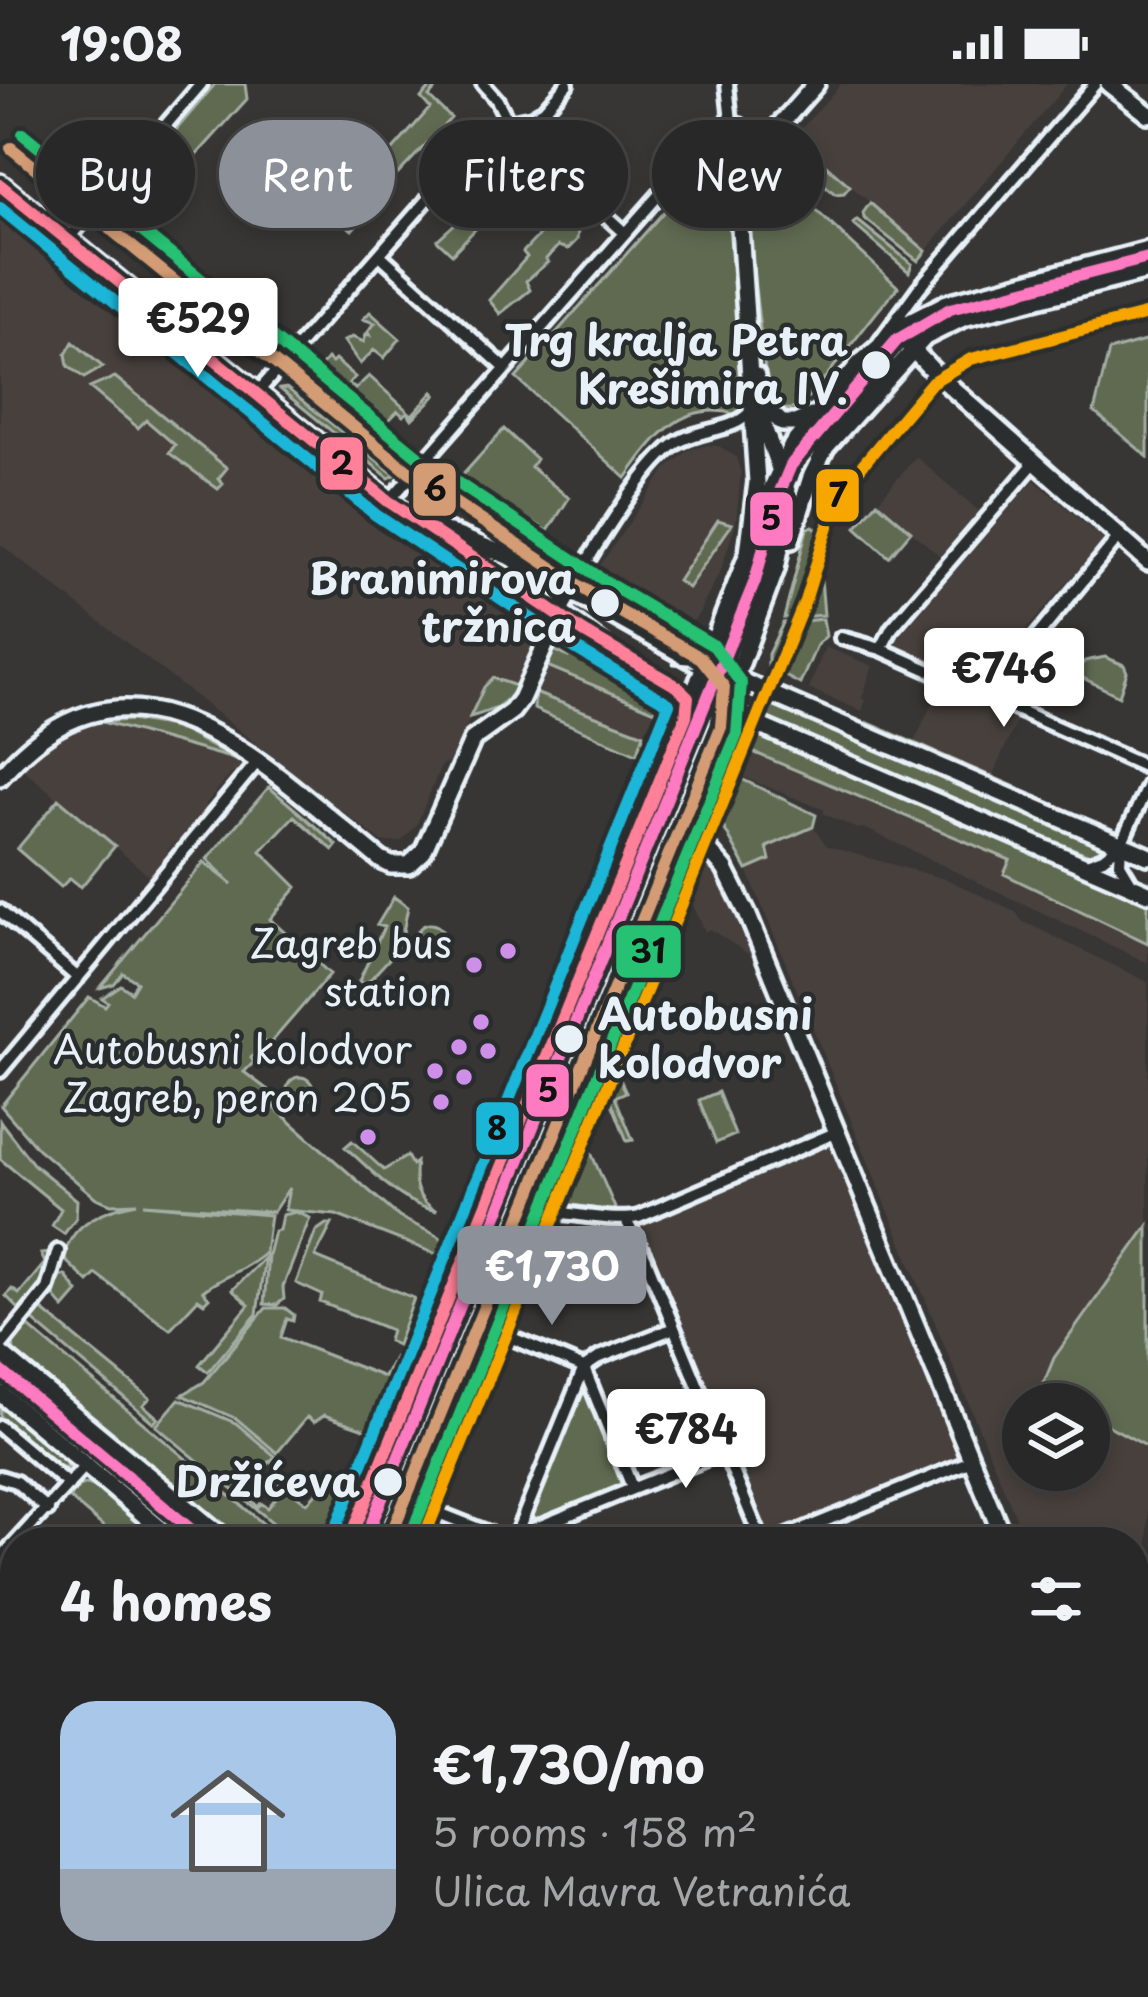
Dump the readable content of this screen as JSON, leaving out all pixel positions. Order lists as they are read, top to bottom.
{
  "places": [
    "Trg kralja Petra Krešimira IV.",
    "Branimirova tržnica",
    "Zagreb bus station",
    "Autobusni kolodvor",
    "Autobusni kolodvor Zagreb, peron 205",
    "Držićeva"
  ],
  "lines": [
    "transit line 31",
    "transit line 6",
    "transit line 2",
    "transit line 8",
    "tram line 5",
    "transit line 7"
  ],
  "page": {
    "status": "19:08",
    "chip": [
      "Buy",
      "Rent",
      "Filters",
      "New"
    ],
    "price": [
      "€529",
      "€746",
      "€1,730",
      "€784"
    ],
    "heading": "4 homes",
    "list": [
      {
        "name": "€1,730/mo",
        "note": "5 rooms · 158 m² · Ulica Mavra Vetranića"
      }
    ]
  }
}
